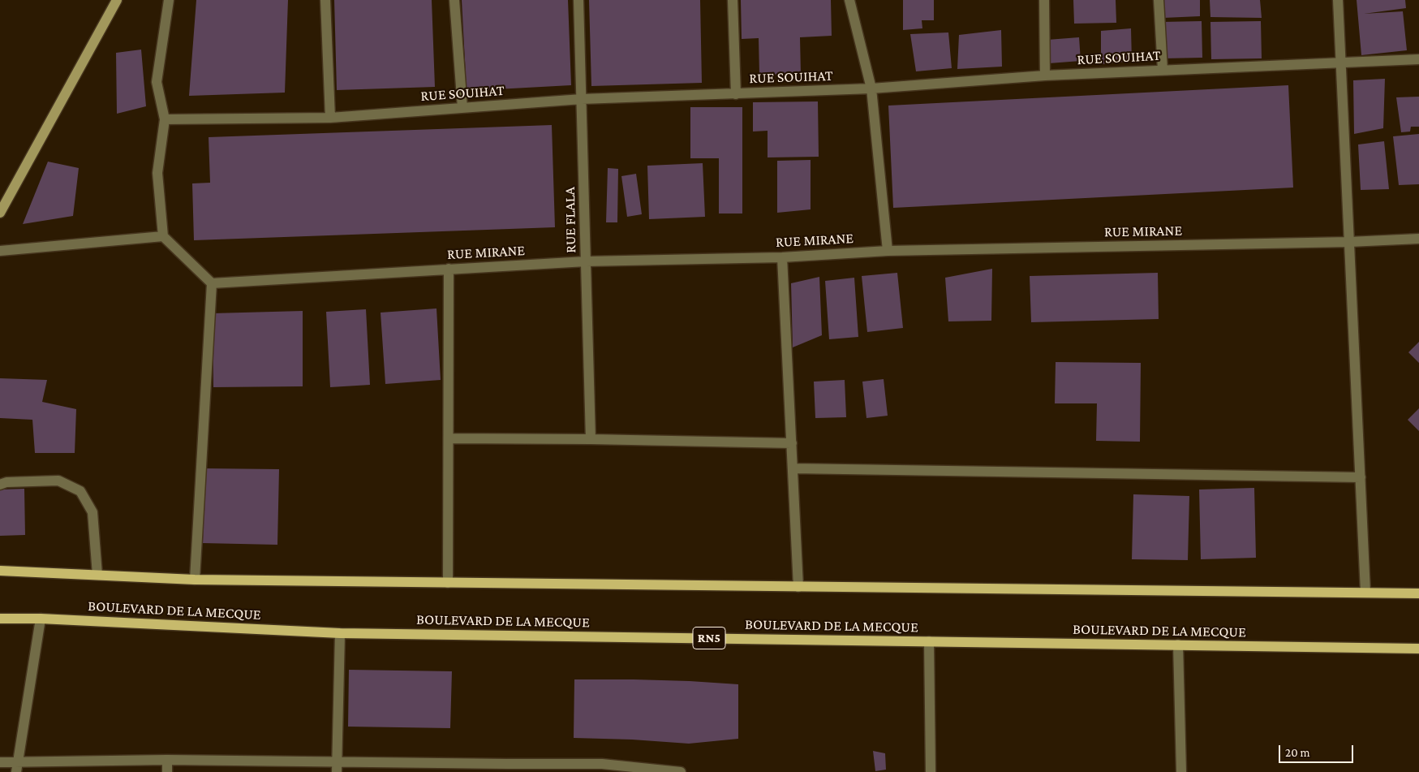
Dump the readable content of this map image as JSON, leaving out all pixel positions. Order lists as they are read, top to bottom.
{
  "streets": {
    "main road": ["BOULEVARD DE LA MECQUE", "RN5"],
    "street": ["RUE SOUIHAT", "RUE FLALA", "RUE MIRANE"]
  },
  "crossings": [
    ["RUE SOUIHAT", "RUE FLALA"],
    ["RUE FLALA", "RUE MIRANE"]
  ],
  "scale_bar": "20 m"
}
